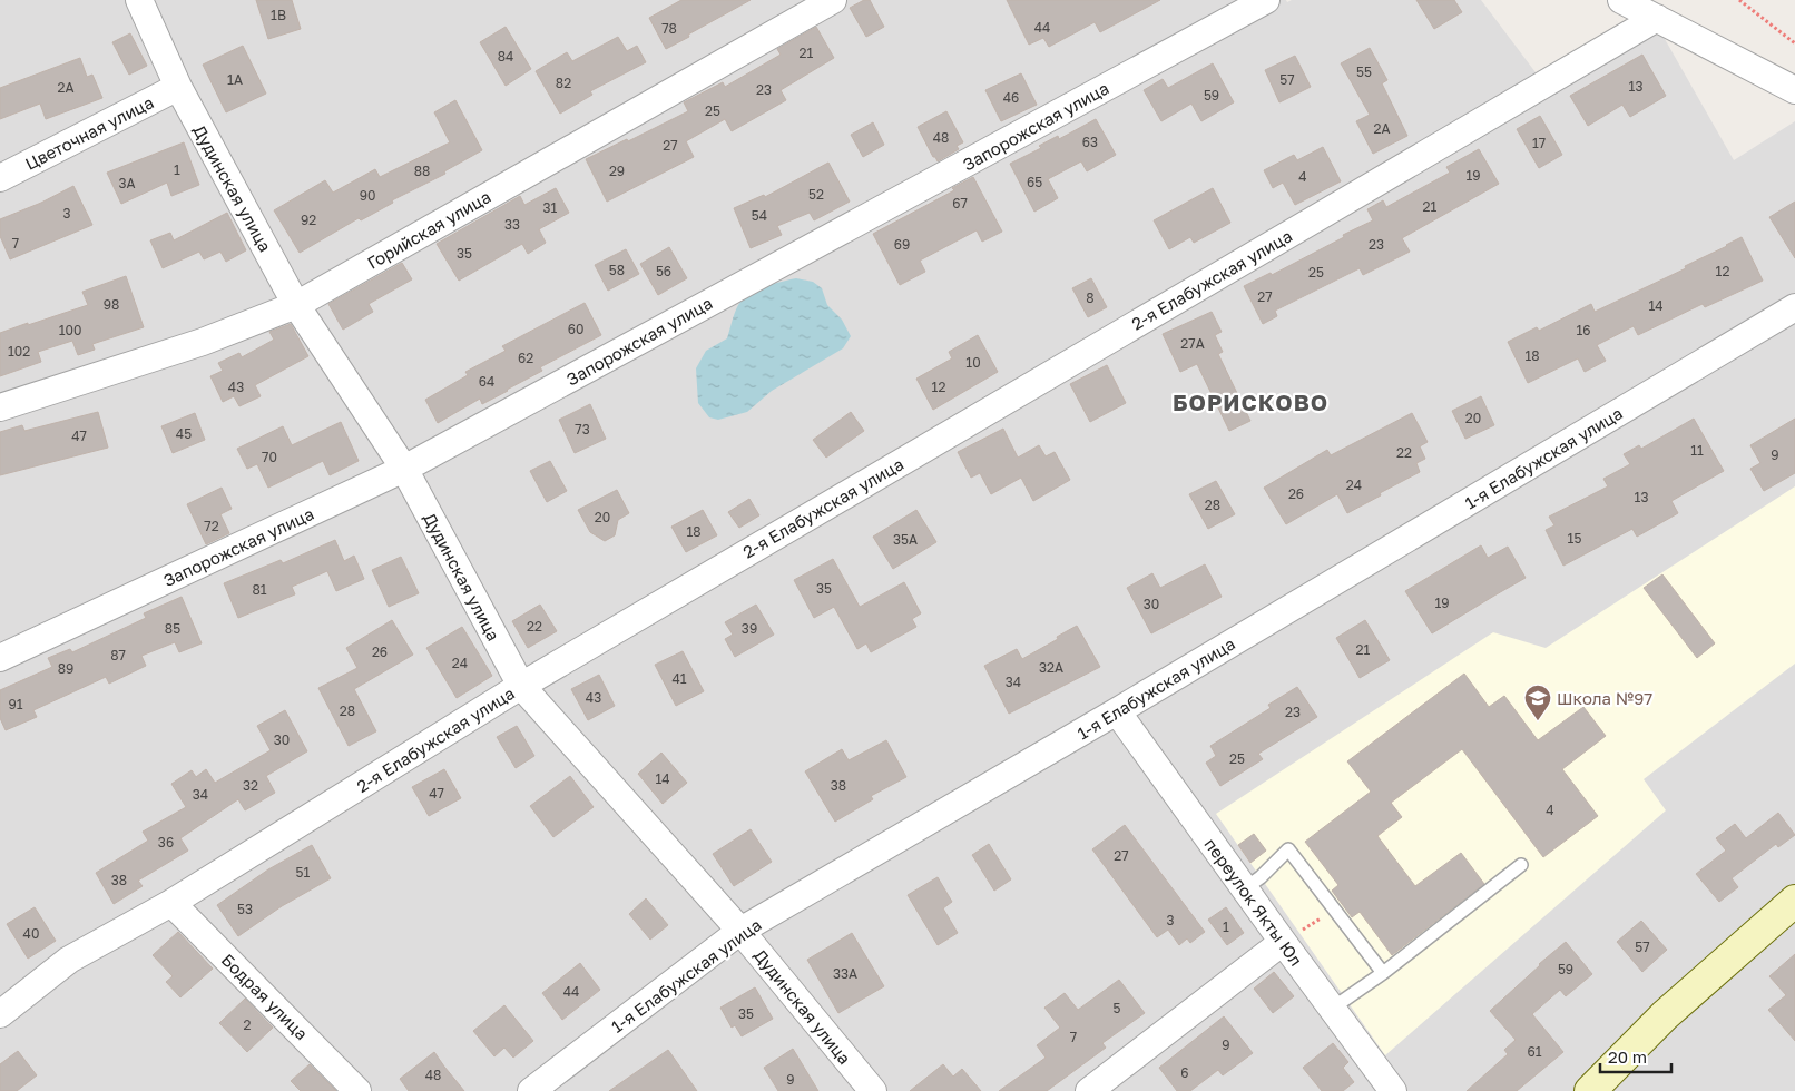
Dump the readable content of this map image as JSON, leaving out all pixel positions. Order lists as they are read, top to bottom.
{
  "streets": {
    "street": [
      "Запорожская улица",
      "Цветочная улица",
      "Дудинская улица",
      "Горийская улица",
      "2-я Елабужская улица",
      "1-я Елабужская улица",
      "переулок Якты Юл",
      "Бодрая улица"
    ]
  },
  "crossings": [
    ["Запорожская улица", "Дудинская улица"],
    ["Цветочная улица", "Дудинская улица"],
    ["Дудинская улица", "Горийская улица"],
    ["Дудинская улица", "2-я Елабужская улица"],
    ["Дудинская улица", "1-я Елабужская улица"],
    ["2-я Елабужская улица", "Бодрая улица"],
    ["1-я Елабужская улица", "переулок Якты Юл"]
  ],
  "districts": ["БОРИСКОВО"],
  "places": {
    "school or university": ["Школа №97"]
  },
  "house_numbers": [
    "1В",
    "44",
    "78",
    "21",
    "84",
    "55",
    "1А",
    "57",
    "82",
    "13",
    "2А",
    "23",
    "59",
    "46",
    "25",
    "2А",
    "48",
    "63",
    "17",
    "27",
    "1",
    "88",
    "29",
    "19",
    "4",
    "65",
    "3А",
    "52",
    "90",
    "67",
    "21",
    "31",
    "3",
    "54",
    "92",
    "33",
    "7",
    "69",
    "23",
    "35",
    "58",
    "56",
    "12",
    "25",
    "27",
    "8",
    "98",
    "14",
    "60",
    "100",
    "16",
    "27А",
    "102",
    "18",
    "62",
    "10",
    "64",
    "43",
    "12",
    "20",
    "73",
    "45",
    "47",
    "11",
    "22",
    "9",
    "70",
    "24",
    "26",
    "13",
    "28",
    "20",
    "72",
    "18",
    "15",
    "35А",
    "35",
    "81",
    "19",
    "30",
    "22",
    "85",
    "39",
    "21",
    "26",
    "87",
    "24",
    "32А",
    "89",
    "41",
    "34",
    "43",
    "91",
    "28",
    "23",
    "30",
    "25",
    "14",
    "32",
    "38",
    "47",
    "34",
    "4",
    "36",
    "27",
    "51",
    "38",
    "53",
    "3",
    "1",
    "40",
    "57",
    "59",
    "33А",
    "44",
    "5",
    "35",
    "2",
    "7",
    "9",
    "61",
    "6",
    "48",
    "9"
  ],
  "scale_bar": "20 m"
}
